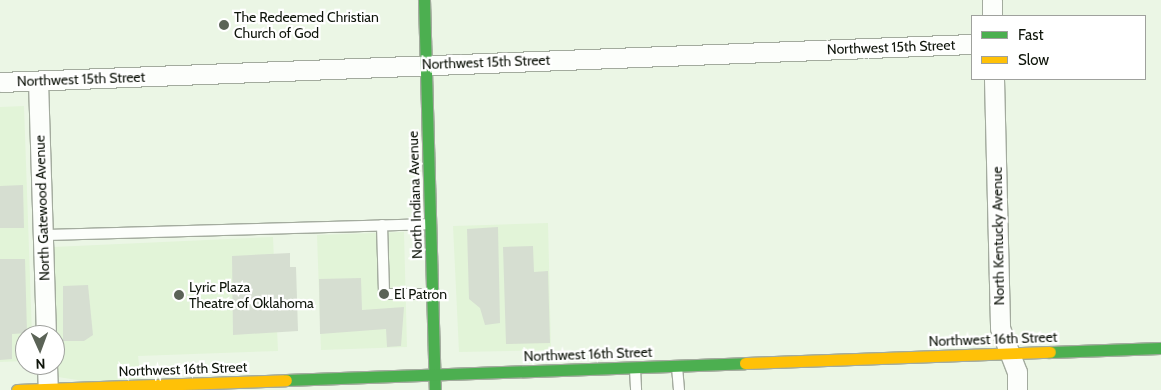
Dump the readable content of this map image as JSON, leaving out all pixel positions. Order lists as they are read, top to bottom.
{
  "streets": {
    "street": [
      "Northwest 15th Street",
      "North Indiana Avenue",
      "North Gatewood Avenue",
      "North Kentucky Avenue",
      "Northwest 16th Street"
    ]
  },
  "crossings": [
    ["Northwest 15th Street", "North Indiana Avenue"],
    ["Northwest 15th Street", "North Gatewood Avenue"],
    ["North Indiana Avenue", "Northwest 16th Street"],
    ["North Kentucky Avenue", "Northwest 16th Street"]
  ],
  "places": ["The Redeemed Christian Church of God", "El Patron", "Lyric Plaza Theatre of Oklahoma"],
  "legend": ["Fast", "Slow"],
  "north": "bottom"
}
